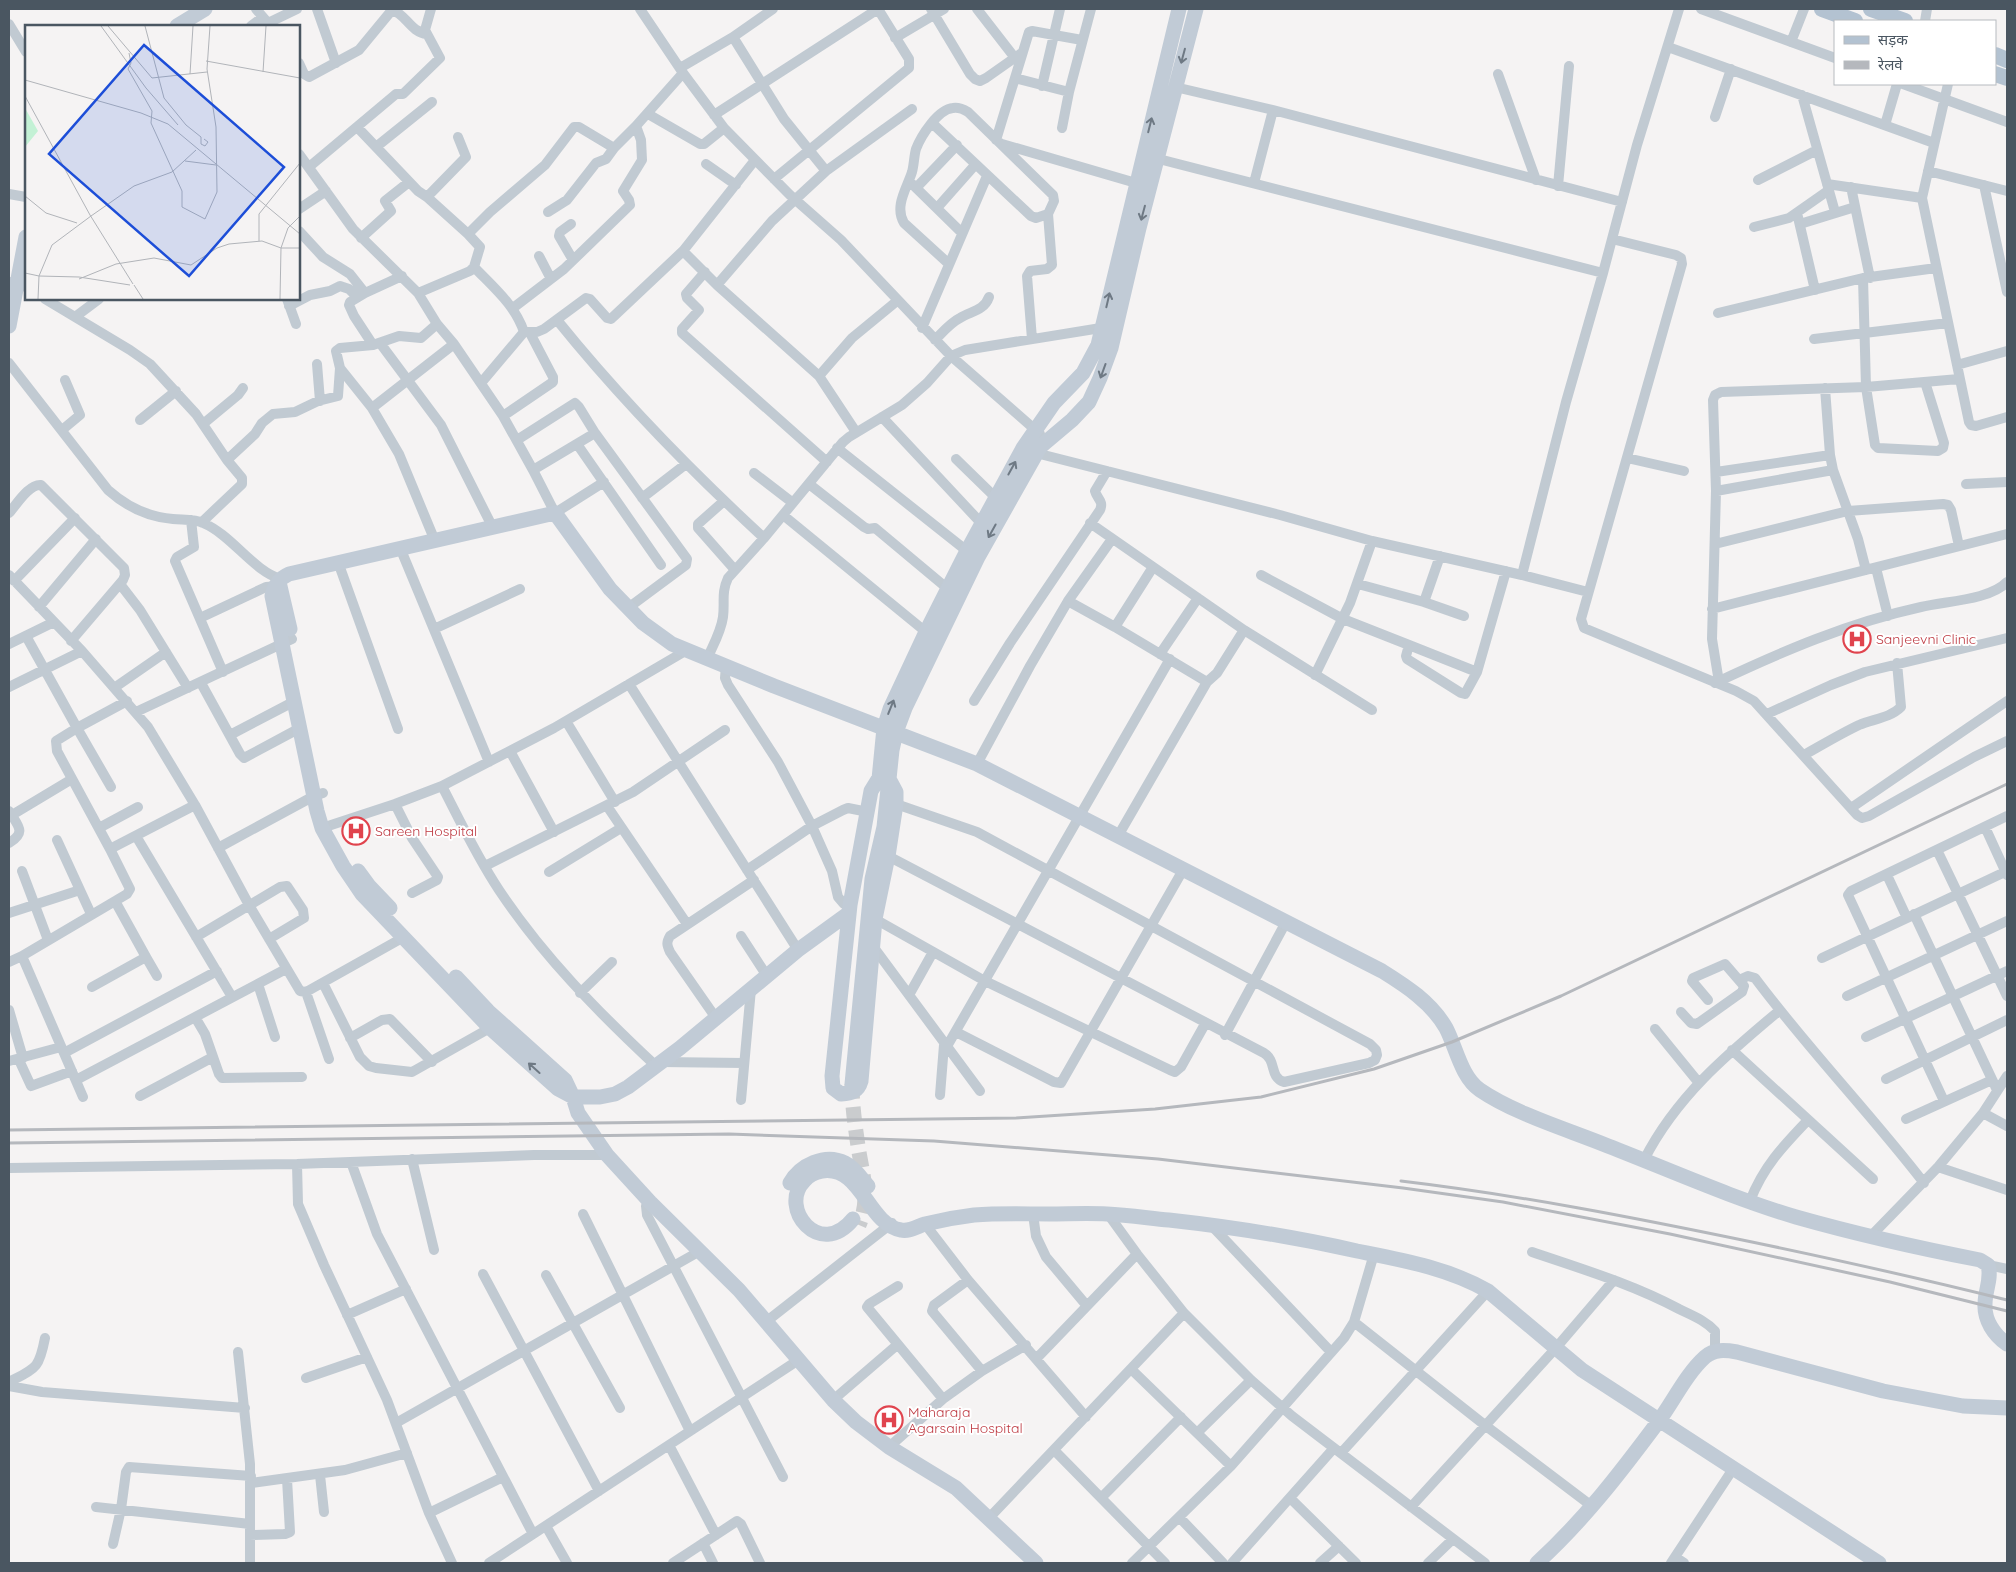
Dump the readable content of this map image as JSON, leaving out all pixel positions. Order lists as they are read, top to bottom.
{
  "places": {
    "hospital": ["Sanjeevni Clinic", "Sareen Hospital", "Maharaja Agarsain Hospital"]
  },
  "legend": ["सड़क", "रेलवे"]
}
